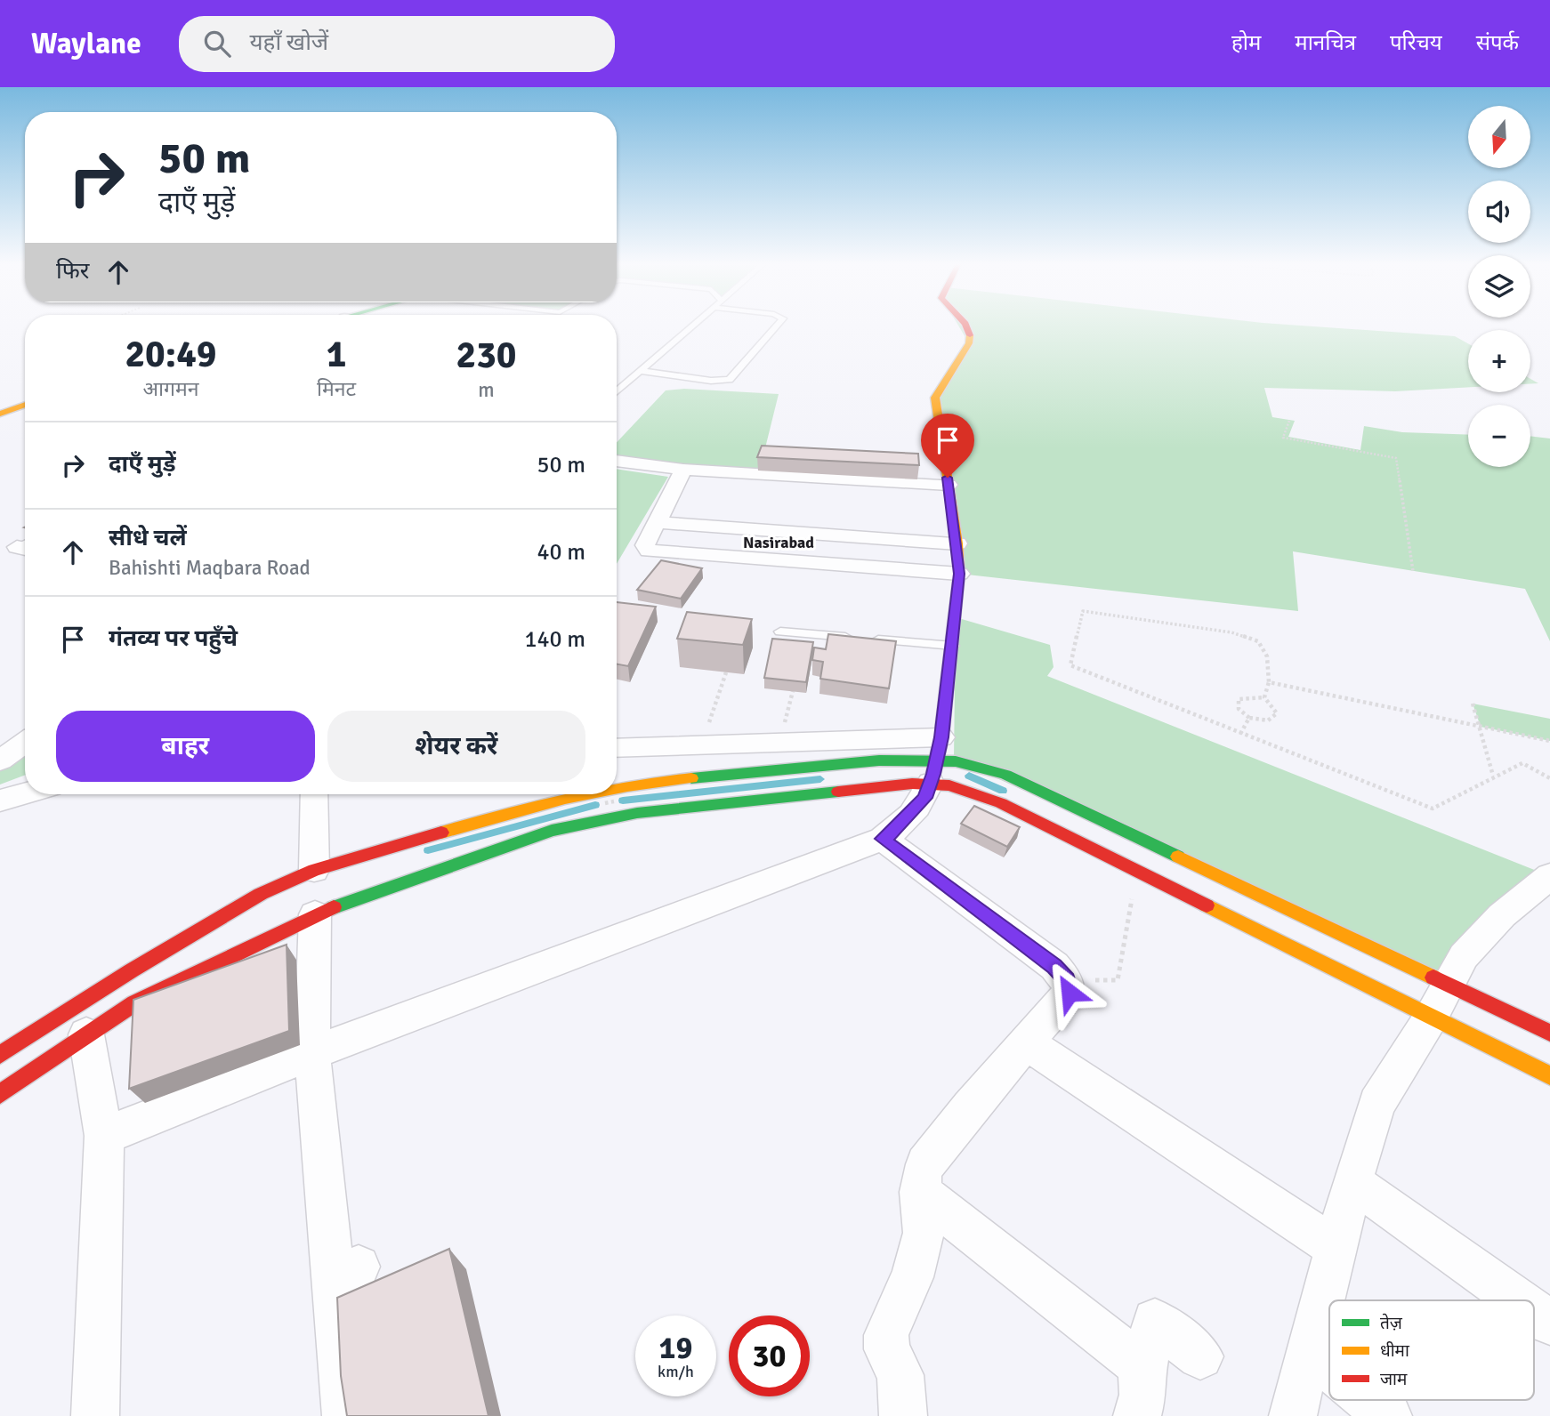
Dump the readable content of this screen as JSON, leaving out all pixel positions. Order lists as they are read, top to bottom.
{
  "districts": ["Nasirabad"],
  "legend": ["तेज़", "धीमा", "जाम"],
  "north": "bottom",
  "page": {
    "header": "Waylane",
    "search": "यहाँ खोजें",
    "nav": [
      "होम",
      "मानचित्र",
      "परिचय",
      "संपर्क"
    ],
    "map_buttons": ["+", "−"],
    "turn": ["50 m", "दाएँ मुड़ें"],
    "then": "फिर",
    "eta": [
      "20:49",
      "आगमन",
      "1",
      "मिनट",
      "230",
      "m"
    ],
    "list": [
      {
        "name": "दाएँ मुड़ें",
        "value": "50 m"
      },
      {
        "name": "सीधे चलें",
        "note": "Bahishti Maqbara Road",
        "value": "40 m"
      },
      {
        "name": "गंतव्य पर पहुँचे",
        "value": "140 m"
      }
    ],
    "buttons": ["बाहर", "शेयर करें"],
    "speed": "19 km/h",
    "limit": "30"
  }
}
